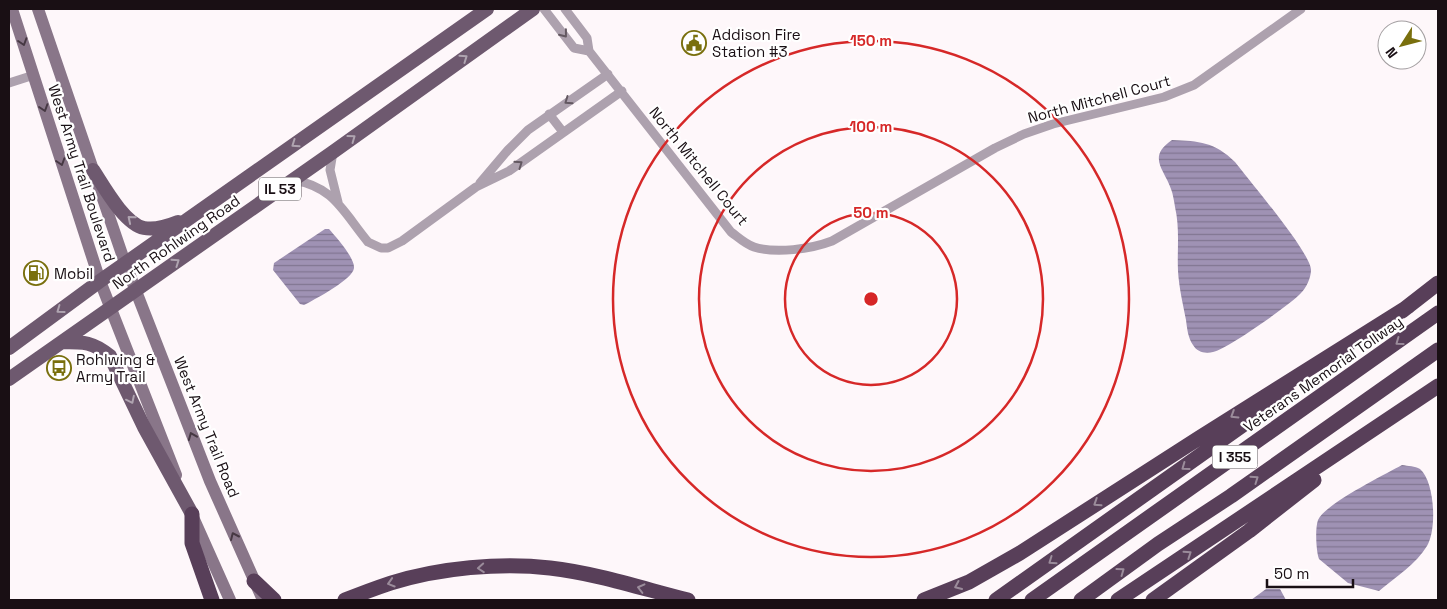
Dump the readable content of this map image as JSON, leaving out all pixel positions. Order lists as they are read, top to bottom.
{
  "streets": {
    "highway": ["Veterans Memorial Tollway", "I 355"],
    "main road": [
      "West Army Trail Boulevard",
      "IL 53",
      "North Rohlwing Road",
      "West Army Trail Road"
    ],
    "street": ["North Mitchell Court"]
  },
  "crossings": [
    ["West Army Trail Boulevard", "North Rohlwing Road"],
    ["West Army Trail Boulevard", "West Army Trail Road"],
    ["North Rohlwing Road", "West Army Trail Road"]
  ],
  "places": {
    "public building": ["Addison Fire Station #3"],
    "fuel station": ["Mobil"],
    "bus stop": ["Rohlwing & Army Trail"]
  },
  "scale_bar": "50 m",
  "north": "bottom left",
  "rings": ["150 m", "100 m", "50 m"]
}
